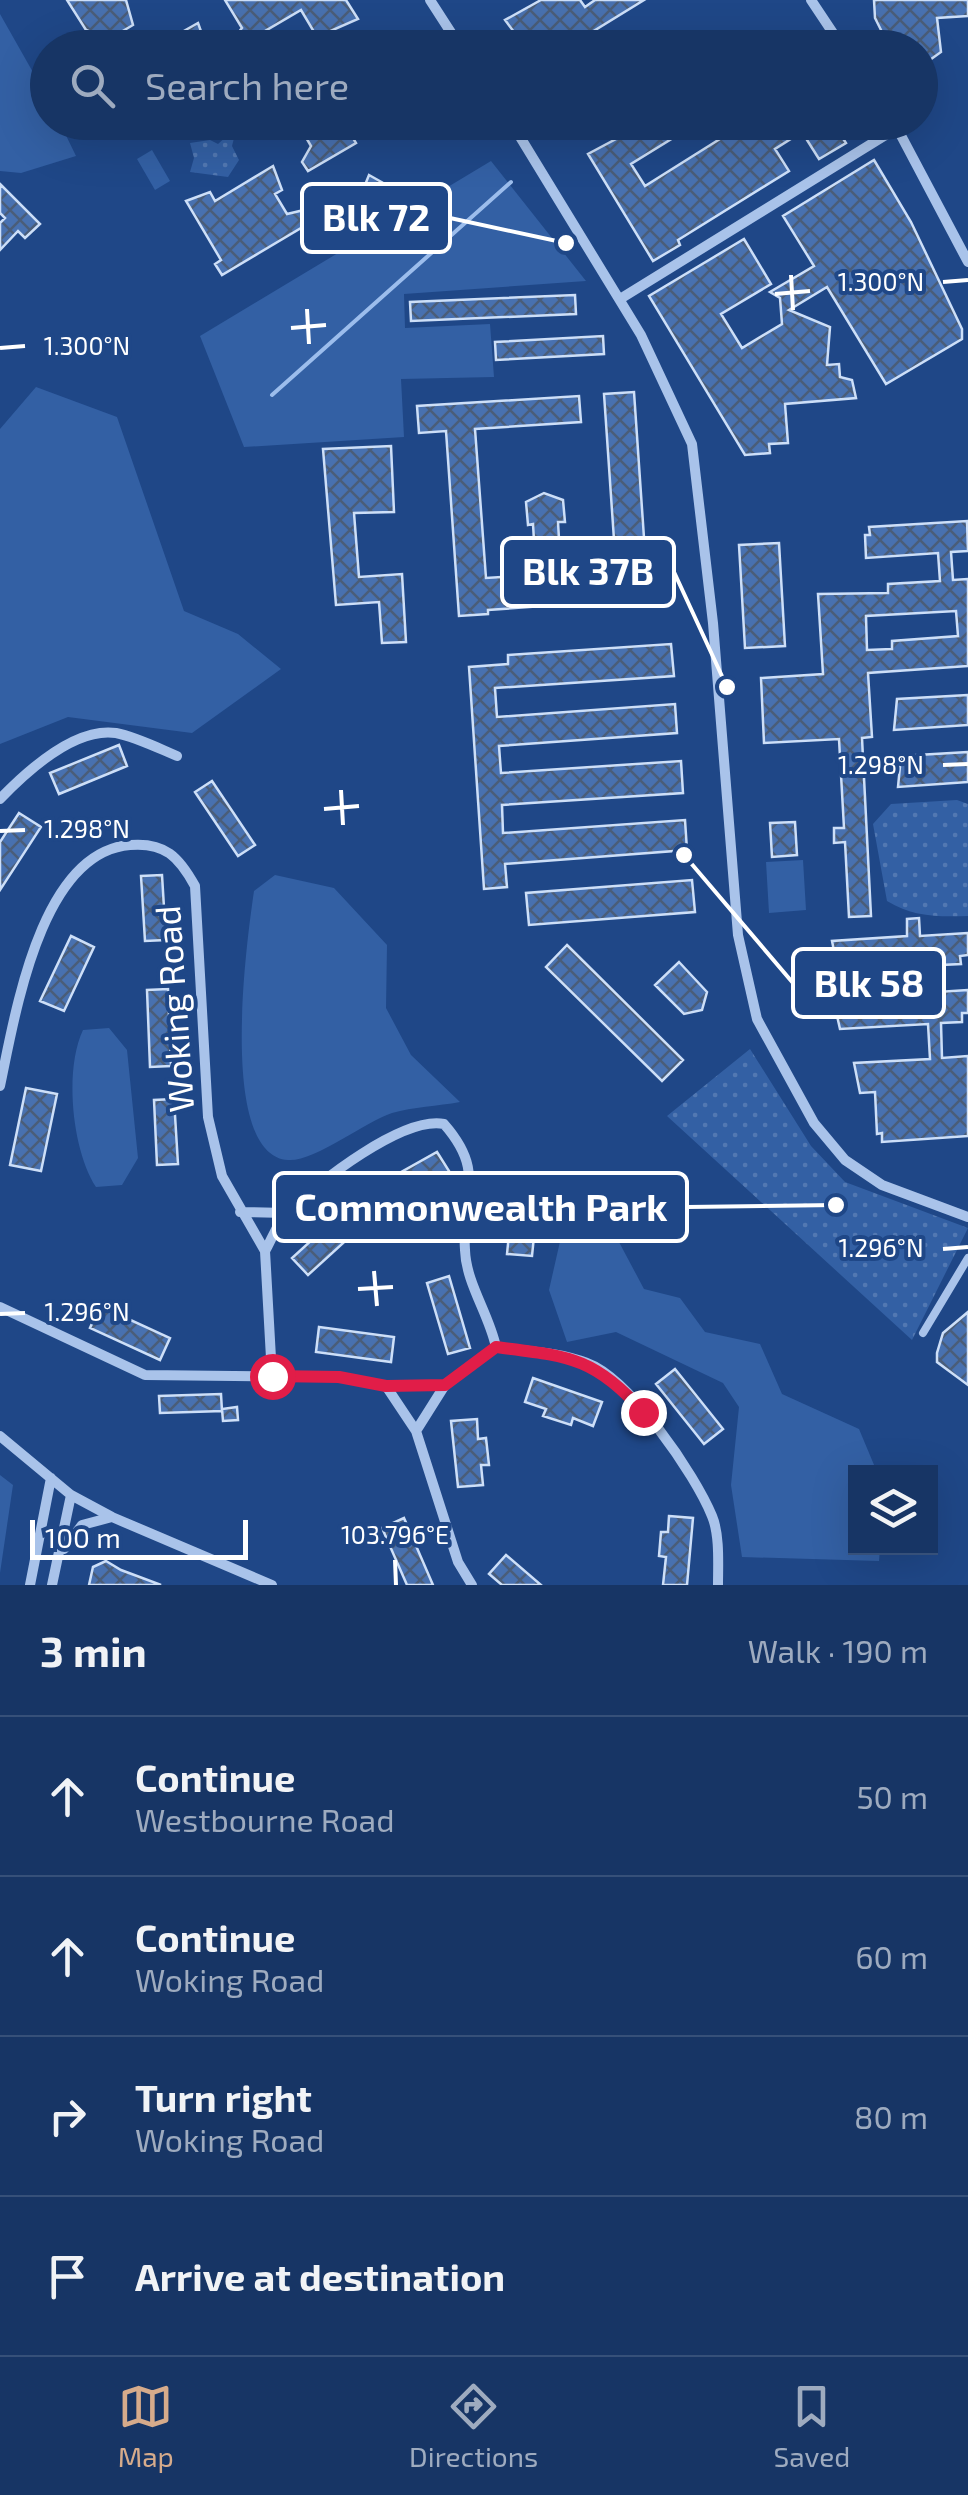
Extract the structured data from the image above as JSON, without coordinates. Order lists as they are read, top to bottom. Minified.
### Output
{"streets":{"street":["Woking Road"]},"places":["Blk 72","Blk 37B","Blk 58","Commonwealth Park"],"scale_bar":"100 m","page":{"search":"Search here","scale":"100 m","heading":["3 min","Walk · 190 m"],"list":[["Continue","Westbourne Road","50 m"],["Continue","Woking Road","60 m"],["Turn right","Woking Road","80 m"],"Arrive at destination"],"nav":["Map","Directions","Saved"]},"coordinates":["1.300°N","1.298°N","1.296°N","103.796°E"]}
